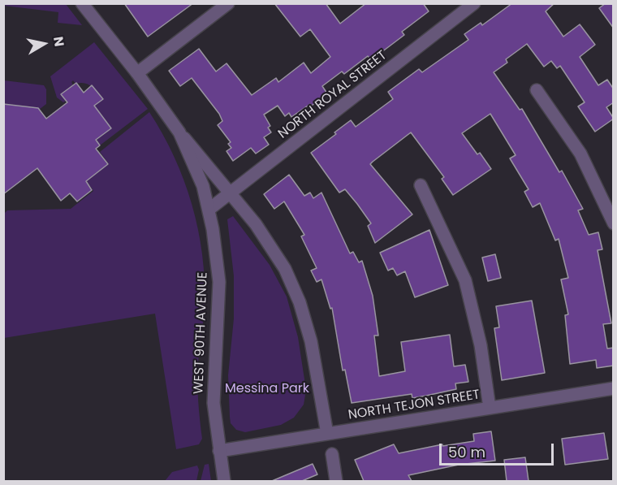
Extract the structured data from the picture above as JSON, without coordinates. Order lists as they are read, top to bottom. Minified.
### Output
{"streets":{"street":["NORTH ROYAL STREET","WEST 90TH AVENUE","NORTH TEJON STREET"]},"crossings":[["NORTH ROYAL STREET","WEST 90TH AVENUE"],["WEST 90TH AVENUE","NORTH TEJON STREET"]],"parks":["Messina Park"],"scale_bar":"50 m","north":"right"}
